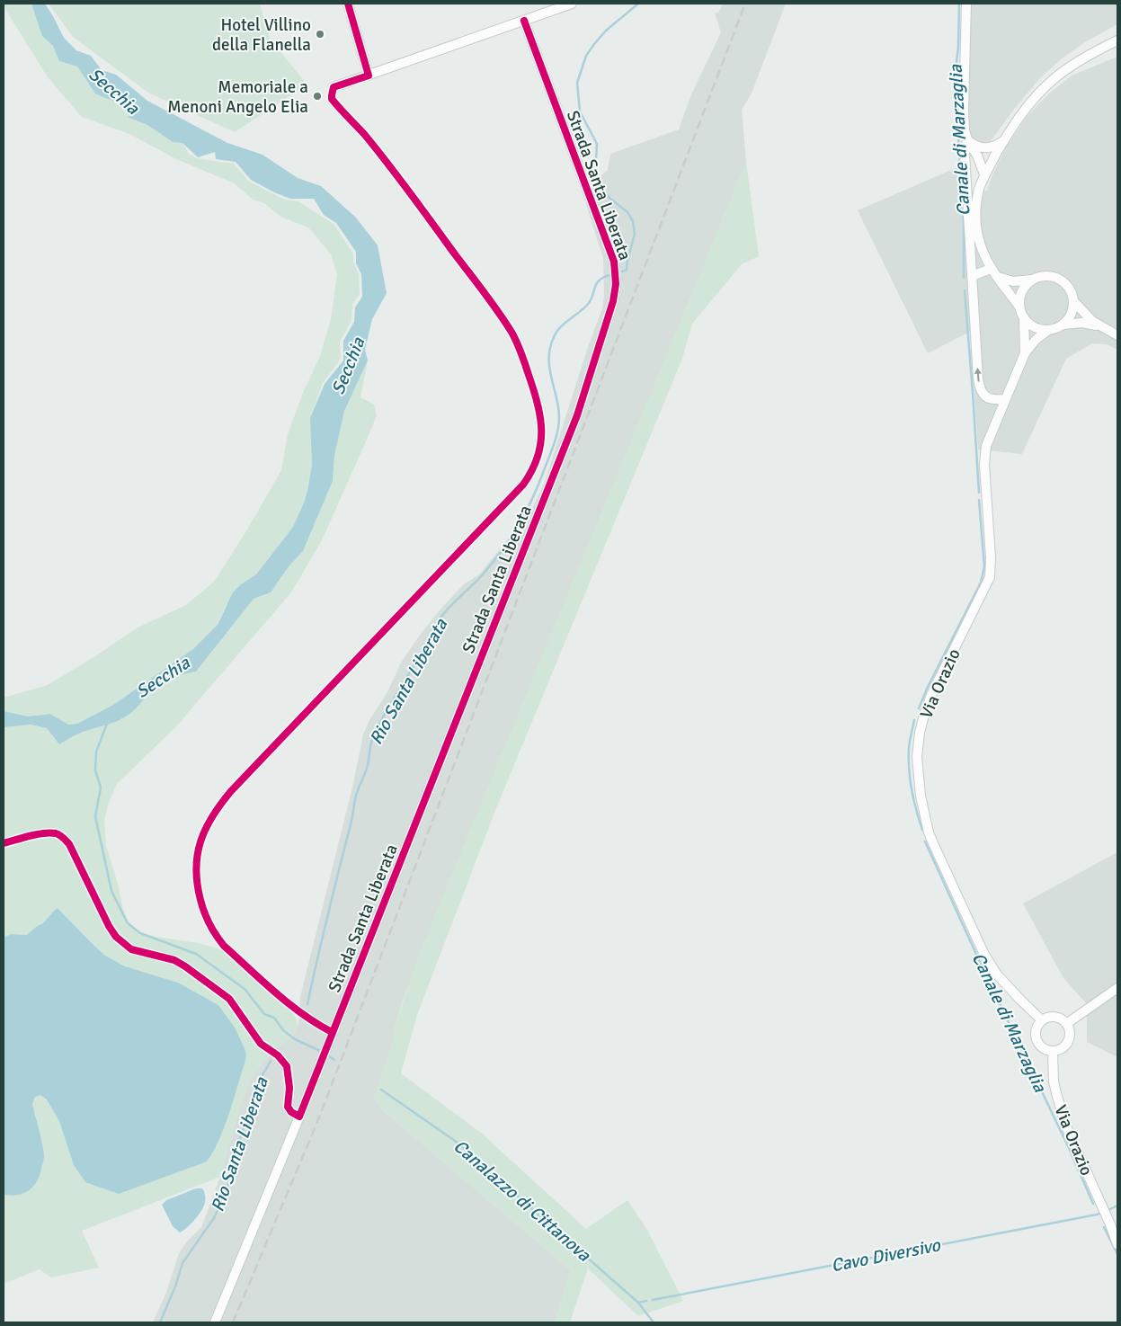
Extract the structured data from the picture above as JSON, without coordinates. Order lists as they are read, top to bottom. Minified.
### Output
{"streets":{"street":["Strada Santa Liberata","Via Orazio"]},"water":["Secchia","Canale di Marzaglia","Rio Santa Liberata","Canalazzo di Cittanova","Cavo Diversivo"],"places":["Hotel Villino della Flanella","Memoriale a Menoni Angelo Elia"]}
